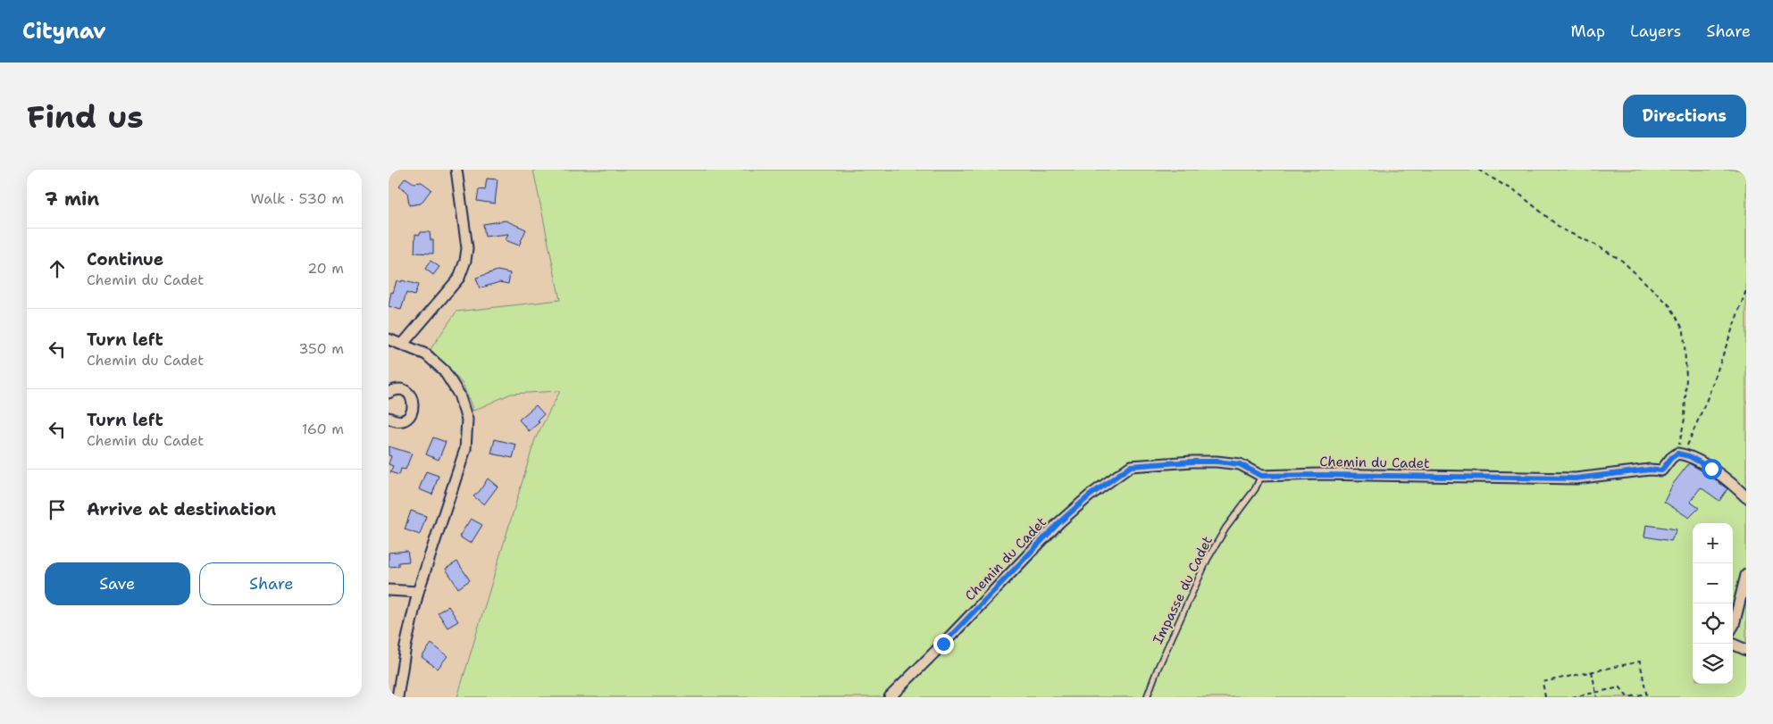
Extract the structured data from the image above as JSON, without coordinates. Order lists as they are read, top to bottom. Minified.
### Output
{"streets":{"street":["Chemin du Cadet"],"lane":["Impasse du Cadet"]},"crossings":[["Chemin du Cadet","Impasse du Cadet"]],"page":{"header":"Citynav","nav":["Map","Layers","Share"],"buttons":["Directions",["Save","Share"]],"title":"Find us","heading":["7 min","Walk · 530 m"],"list":[["Continue","Chemin du Cadet","20 m"],["Turn left","Chemin du Cadet","350 m"],["Turn left","Chemin du Cadet","160 m"],"Arrive at destination"],"map_buttons":["+","−"]}}
